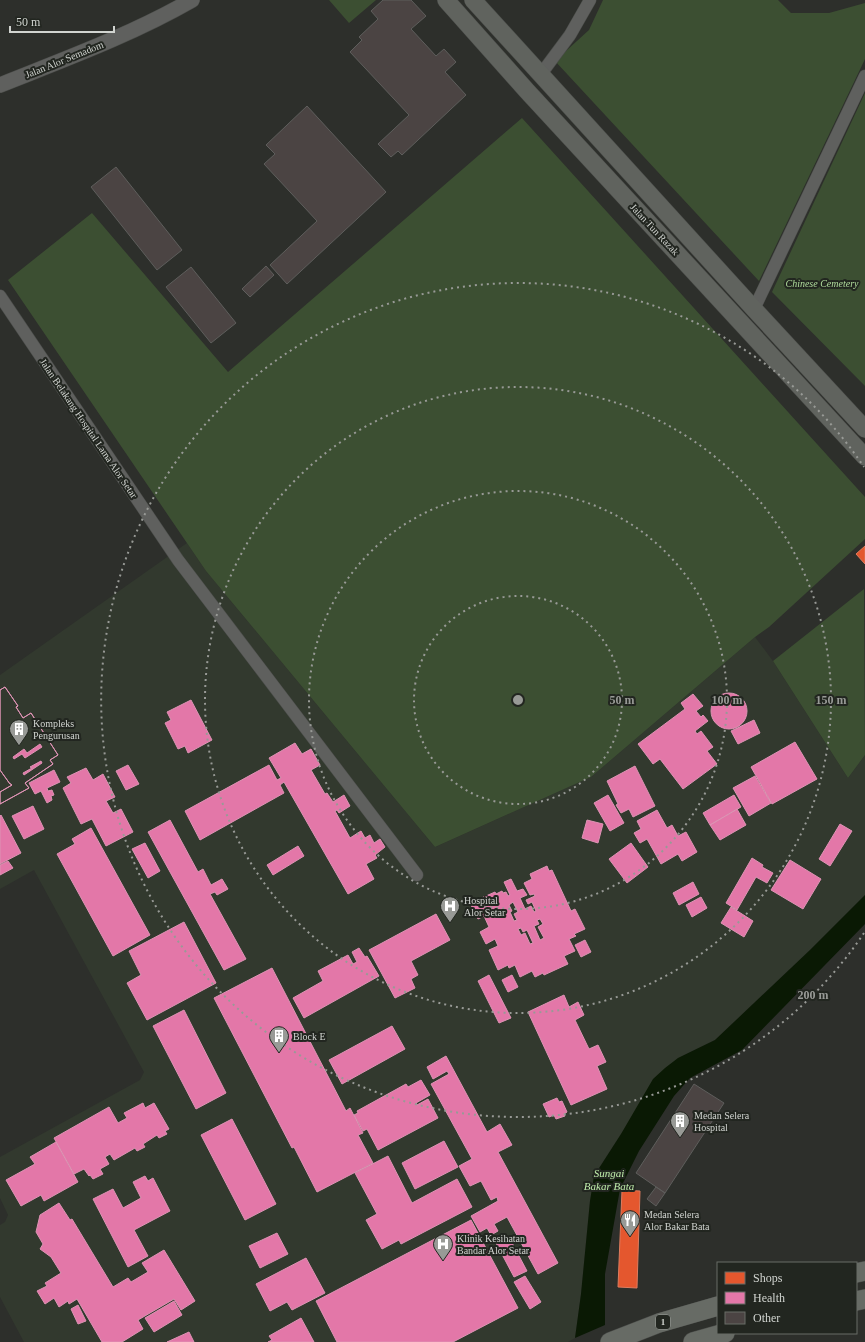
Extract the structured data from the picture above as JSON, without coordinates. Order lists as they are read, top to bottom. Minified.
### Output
{"streets":{"main road":["Jalan Tun Razak","1"],"street":["Jalan Alor Semadom","Jalan Belakang Hospital Lama Alor Setar"]},"water":["Sungai Bakar Bata"],"parks":["Chinese Cemetery"],"places":{"building":["Kompleks Pengurusan","Block E","Medan Selera Hospital"],"hospital":["Hospital Alor Setar","Klinik Kesihatan Bandar Alor Setar"],"restaurant":["Medan Selera Alor Bakar Bata"]},"legend":["Shops","Health","Other"],"scale_bar":"50 m","rings":["50 m","100 m","150 m","200 m"]}
